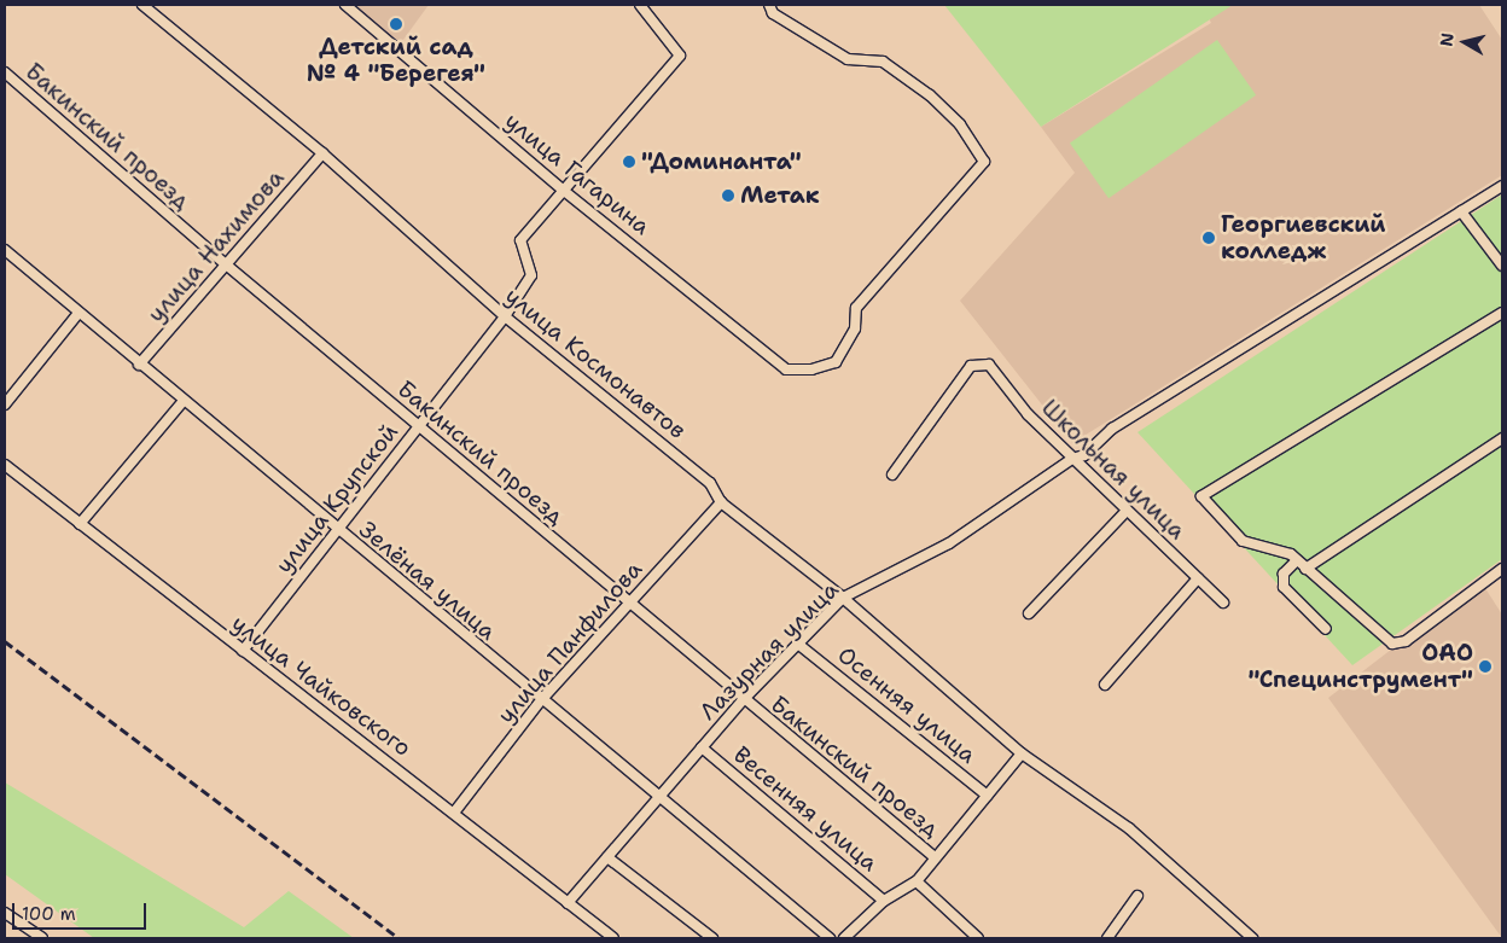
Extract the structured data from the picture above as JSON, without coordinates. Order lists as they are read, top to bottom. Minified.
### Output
{"streets":{"street":["Бакинский проезд","улица Гагарина","улица Нахимова","улица Космонавтов","Школьная улица","улица Крупской","Зелёная улица","улица Панфилова","Лазурная улица","улица Чайковского","Осенняя улица","Весенняя улица"]},"crossings":[["Бакинский проезд","улица Нахимова"],["Бакинский проезд","улица Крупской"],["Бакинский проезд","улица Панфилова"],["Бакинский проезд","Лазурная улица"],["улица Гагарина","улица Крупской"],["улица Нахимова","улица Космонавтов"],["улица Нахимова","Зелёная улица"],["улица Космонавтов","улица Крупской"],["улица Космонавтов","улица Панфилова"],["улица Космонавтов","Лазурная улица"],["Школьная улица","Лазурная улица"],["улица Крупской","Зелёная улица"],["улица Крупской","улица Чайковского"],["Зелёная улица","улица Панфилова"],["Зелёная улица","Лазурная улица"],["улица Панфилова","улица Чайковского"],["Лазурная улица","улица Чайковского"],["Лазурная улица","Осенняя улица"],["Лазурная улица","Весенняя улица"]],"places":["Детский сад № 4 \"Берегея\"","\"Доминанта\"","Метак","Георгиевский колледж","ОАО \"Специнструмент\""],"scale_bar":"100 m","north":"left"}
